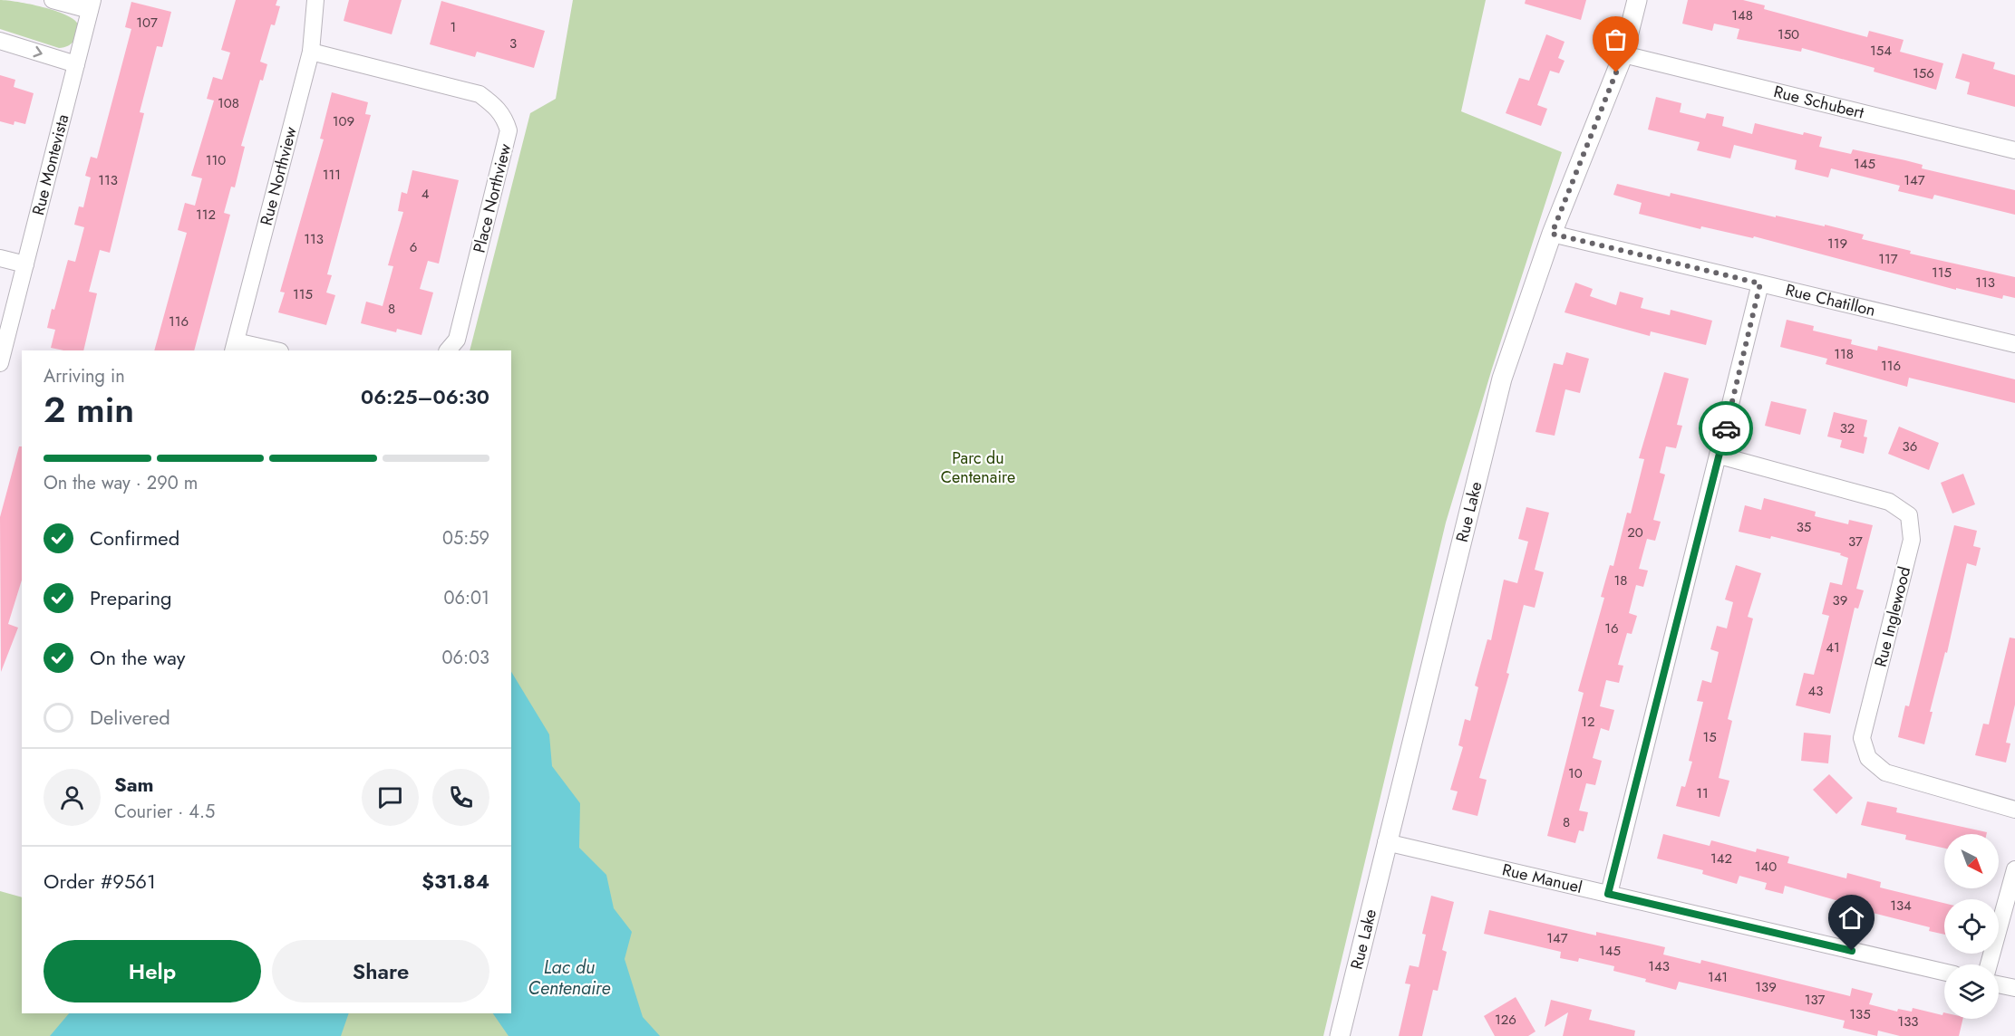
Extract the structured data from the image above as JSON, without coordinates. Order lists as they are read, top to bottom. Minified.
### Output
{"streets":{"street":["Rue Schubert","Rue Montevista","Rue Northview","Place Northview","Rue Chatillon","Rue Lake","Rue Inglewood","Rue Manuel"]},"crossings":[["Rue Schubert","Rue Lake"],["Rue Northview","Place Northview"],["Rue Chatillon","Rue Lake"],["Rue Lake","Rue Manuel"]],"water":["Lac du Centenaire"],"parks":["Parc du Centenaire"],"house_numbers":["148","107","1","150","3","154","156","108","109","110","145","111","113","147","4","112","113","119","6","117","115","113","115","8","116","118","116","32","36","35","20","37","18","39","16","41","43","12","15","10","11","8","142","140","134","147","145","143","141","139","137","135","126","133"],"north":"bottom right","page":{"heading":["2 min","Arriving in","06:25–06:30"],"panel":["Sam","Courier · 4.5","Order #9561","$31.84"],"bar":"On the way · 290 m","list":[["Confirmed","05:59"],["Preparing","06:01"],["On the way","06:03"],"Delivered"],"buttons":["Help","Share"]}}
